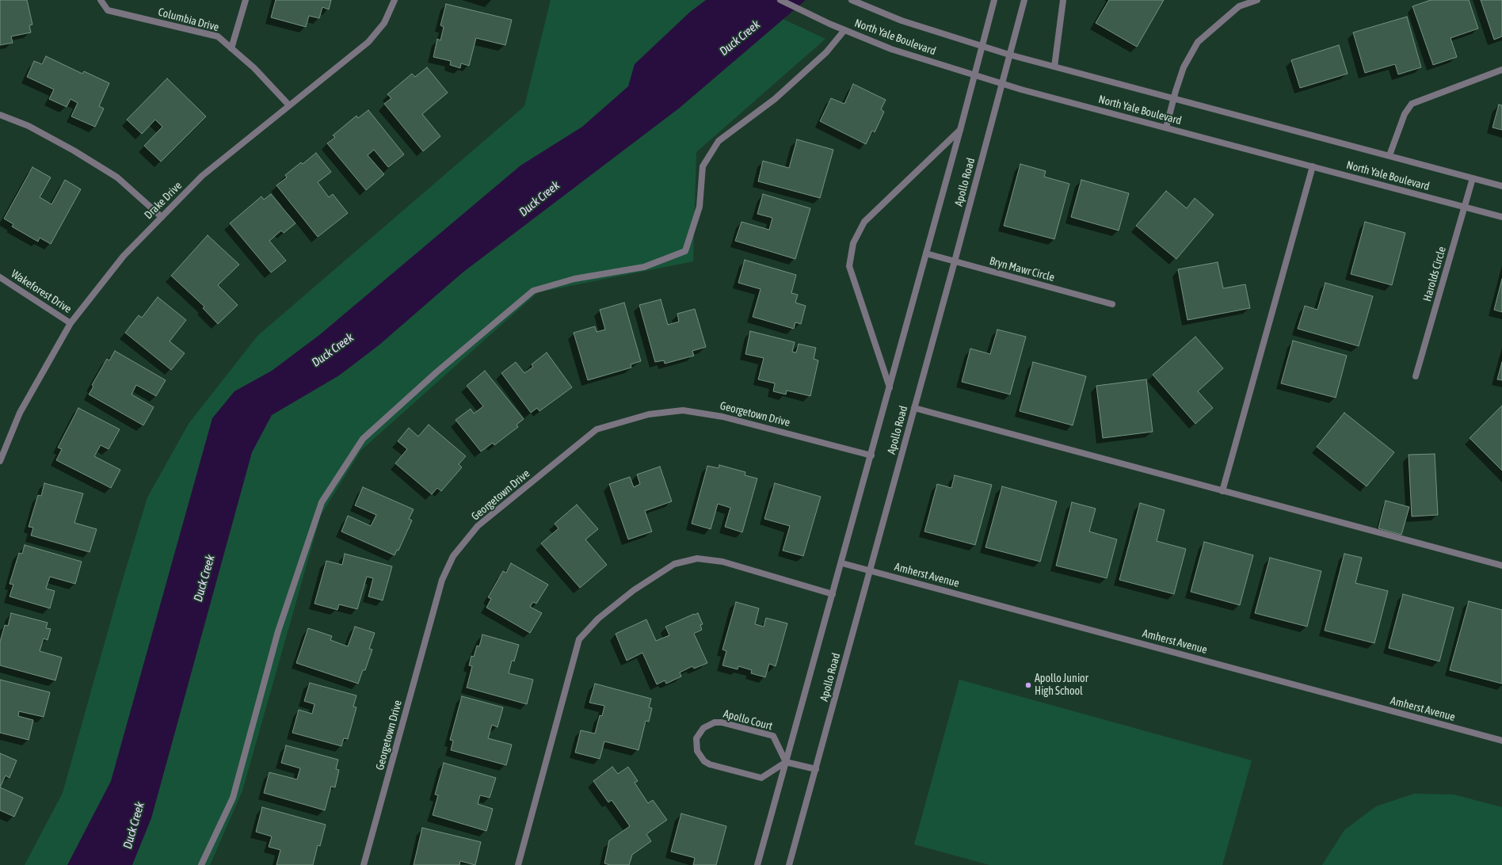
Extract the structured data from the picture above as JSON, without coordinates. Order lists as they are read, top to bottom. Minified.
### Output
{"streets":{"street":["Columbia Drive","North Yale Boulevard","Apollo Road","Drake Drive","Bryn Mawr Circle","Harolds Circle","Wakeforest Drive","Georgetown Drive","Amherst Avenue","Apollo Court"]},"crossings":[["Columbia Drive","Drake Drive"],["North Yale Boulevard","Apollo Road"],["North Yale Boulevard","Harolds Circle"],["Apollo Road","Bryn Mawr Circle"],["Apollo Road","Georgetown Drive"],["Apollo Road","Amherst Avenue"],["Apollo Road","Apollo Court"],["Drake Drive","Wakeforest Drive"]],"water":["Duck Creek"],"places":["Apollo Junior High School"]}
